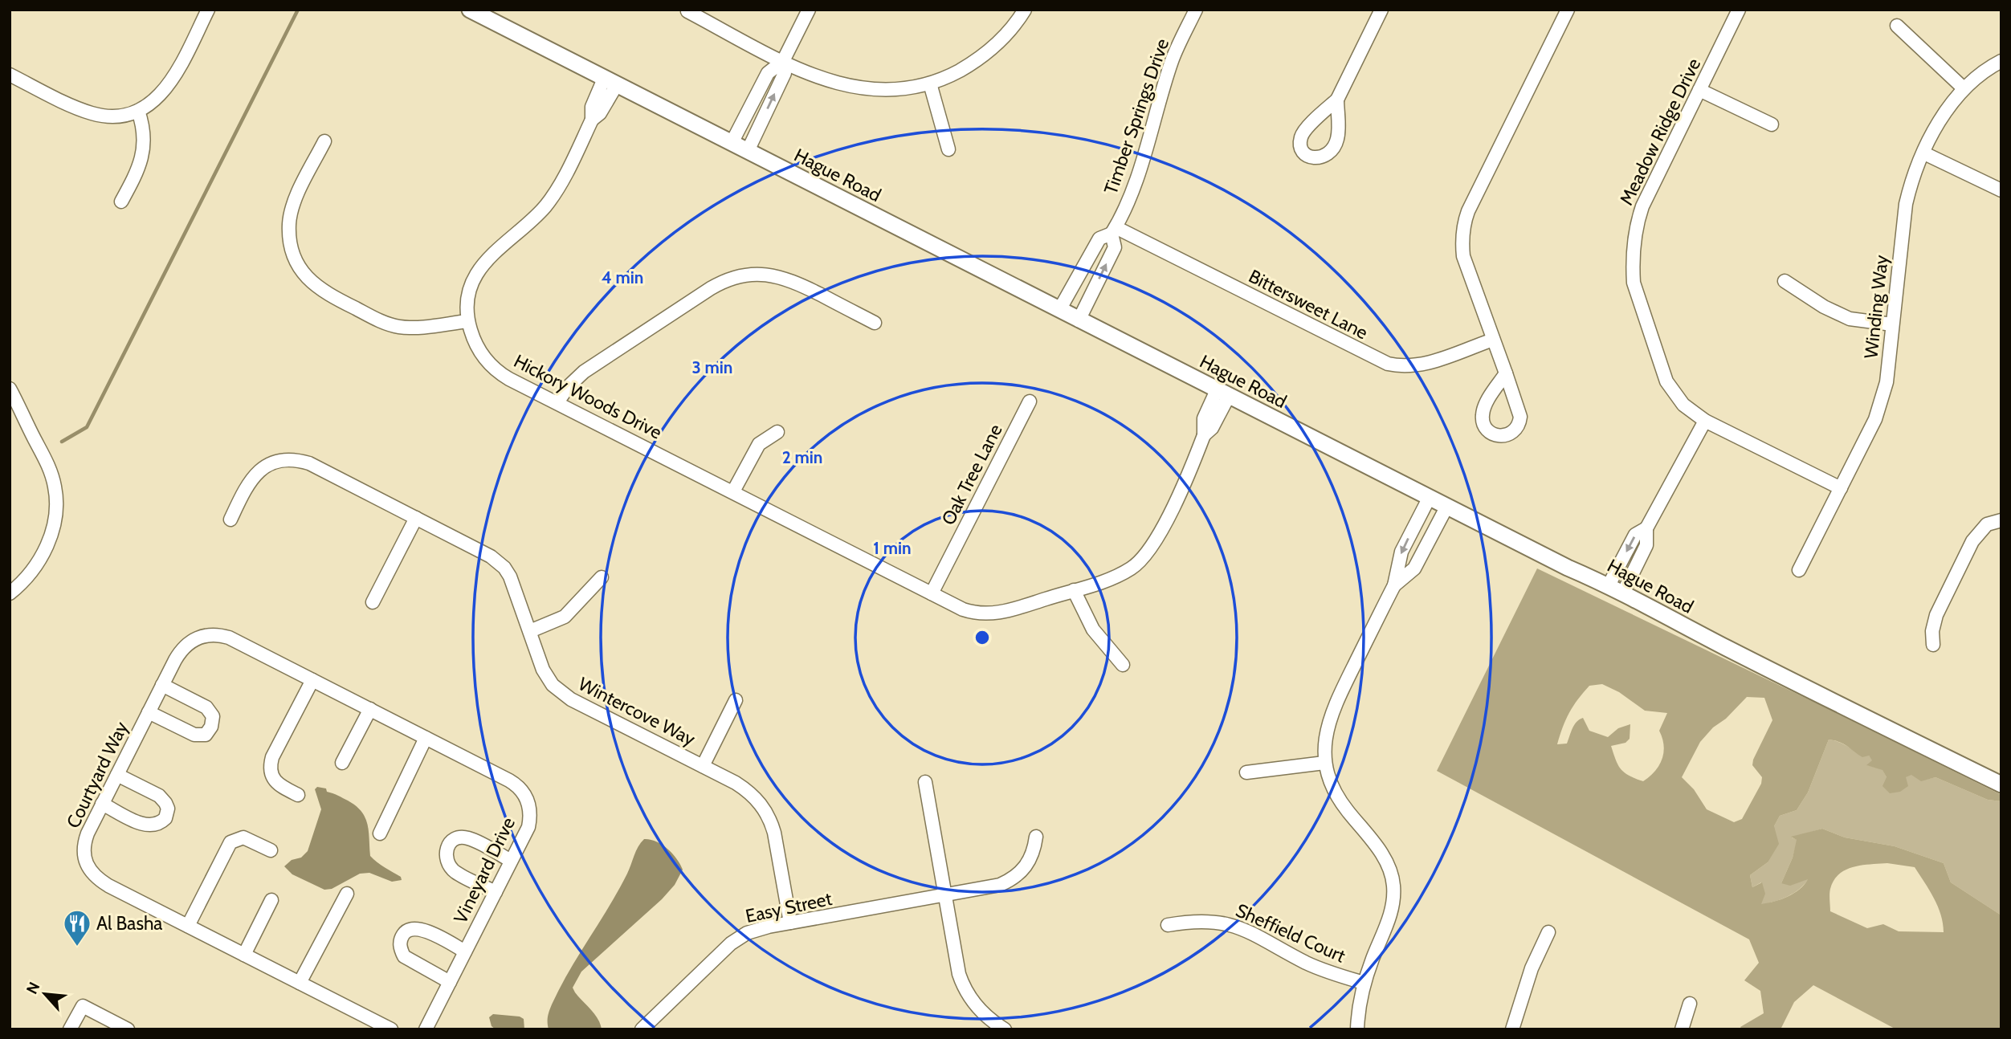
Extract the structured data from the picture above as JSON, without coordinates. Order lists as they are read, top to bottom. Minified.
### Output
{"streets":{"street":["Timber Springs Drive","Meadow Ridge Drive","Hague Road","Bittersweet Lane","Winding Way","Hickory Woods Drive","Oak Tree Lane","Wintercove Way","Courtyard Way","Vineyard Drive","Easy Street","Sheffield Court"]},"crossings":[["Timber Springs Drive","Hague Road"],["Timber Springs Drive","Bittersweet Lane"],["Meadow Ridge Drive","Winding Way"],["Hague Road","Hickory Woods Drive"],["Hickory Woods Drive","Oak Tree Lane"],["Wintercove Way","Easy Street"],["Courtyard Way","Vineyard Drive"]],"places":{"restaurant":["Al Basha"]},"north":"top left","rings":["4 min","3 min","2 min","1 min"]}
